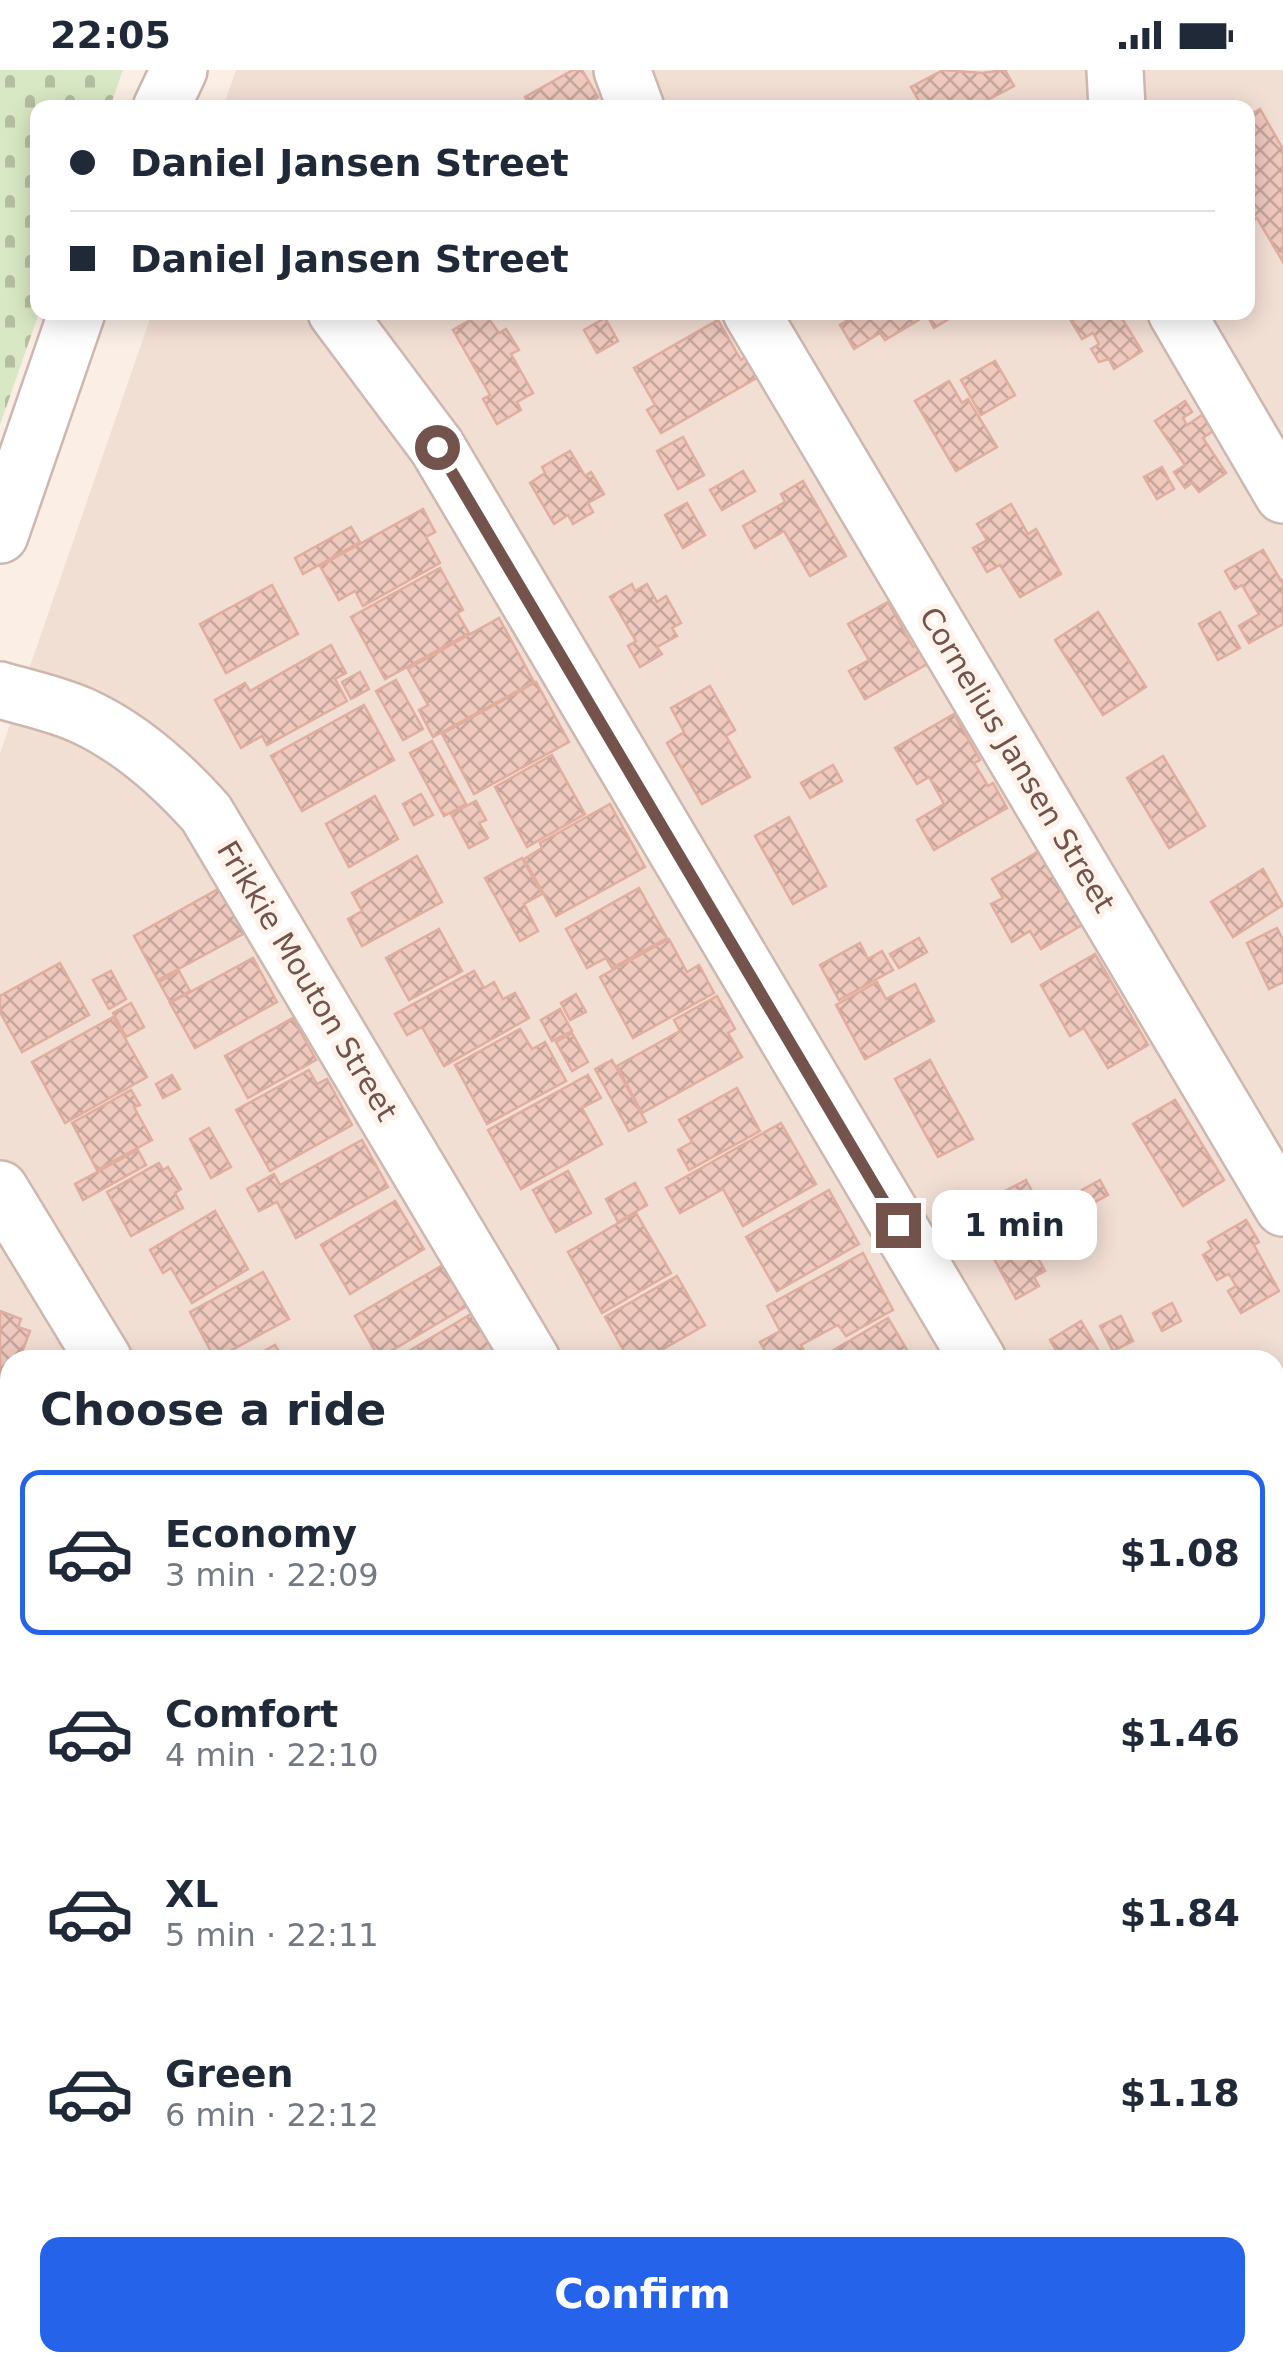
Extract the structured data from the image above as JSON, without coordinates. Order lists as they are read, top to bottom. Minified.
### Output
{"streets":{"street":["Cornelius Jansen Street","Frikkie Mouton Street"]},"page":{"status":"22:05","banner":["Daniel Jansen Street","Daniel Jansen Street"],"bubble":"1 min","heading":"Choose a ride","list":[{"name":"Economy","note":"3 min · 22:09","value":"$1.08"},{"name":"Comfort","note":"4 min · 22:10","value":"$1.46"},{"name":"XL","note":"5 min · 22:11","value":"$1.84"},{"name":"Green","note":"6 min · 22:12","value":"$1.18"}],"buttons":"Confirm"}}
